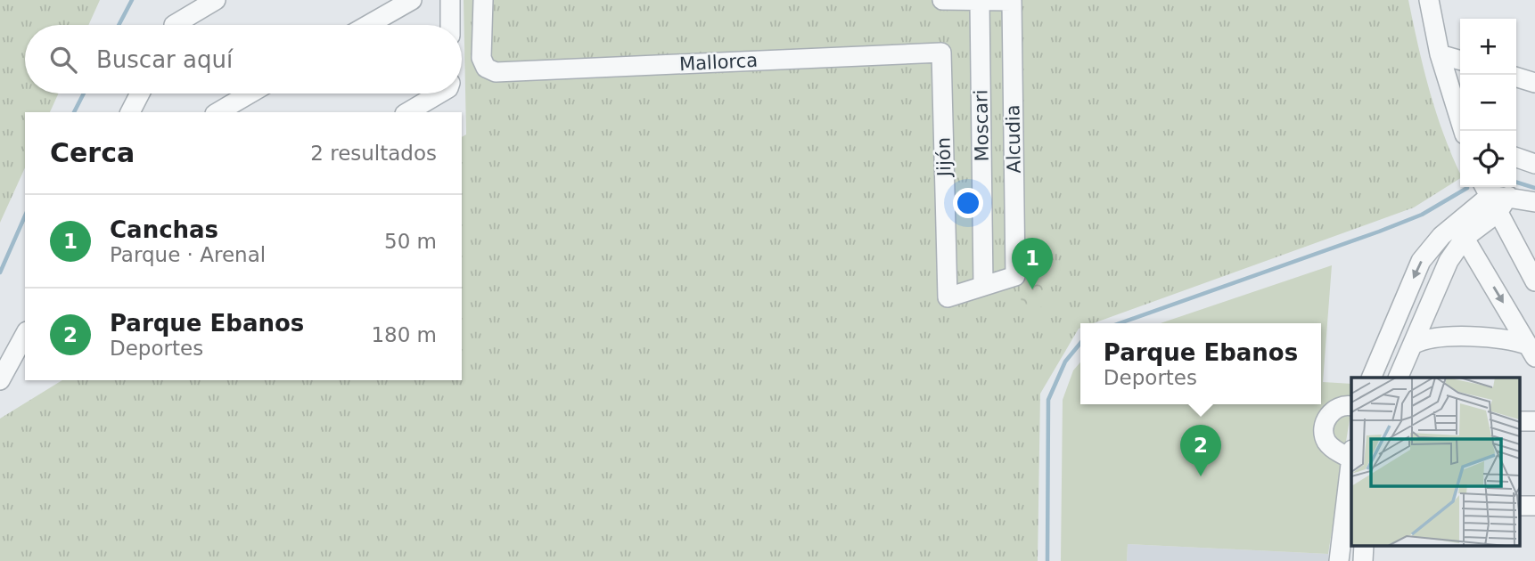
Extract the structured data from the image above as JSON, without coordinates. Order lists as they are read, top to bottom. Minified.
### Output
{"streets":{"street":["Mallorca","Moscari","Alcudia","Jijón"]},"crossings":[["Mallorca","Jijón"],["Moscari","Alcudia"],["Moscari","Jijón"],["Alcudia","Jijón"]],"page":{"map_buttons":["+","−"],"search":"Buscar aquí","heading":["Cerca","2 resultados"],"list":[{"mark":"1","name":"Canchas","note":"Parque · Arenal","value":"50 m"},{"mark":"2","name":"Parque Ebanos","note":"Deportes","value":"180 m"}],"pins":["1","2"],"popup":["Parque Ebanos","Deportes"]}}
